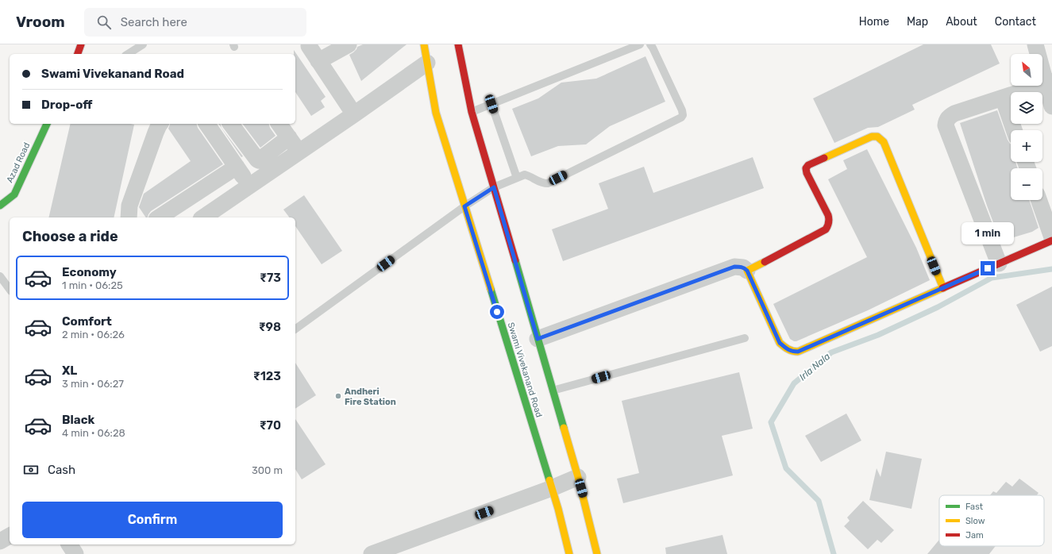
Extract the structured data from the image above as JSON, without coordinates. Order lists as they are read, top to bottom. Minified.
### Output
{"streets":{"main road":["Azad Road","Swami Vivekanand Road"]},"water":["Irla Nala"],"places":["Andheri Fire Station"],"legend":["Fast","Slow","Jam"],"north":"top left","page":{"header":"Vroom","search":"Search here","nav":["Home","Map","About","Contact"],"map_buttons":["+","−"],"banner":["Swami Vivekanand Road","Drop-off"],"heading":"Choose a ride","bubble":"1 min","list":[{"name":"Economy","note":"1 min · 06:25","value":"₹73"},{"name":"Comfort","note":"2 min · 06:26","value":"₹98"},{"name":"XL","note":"3 min · 06:27","value":"₹123"},{"name":"Black","note":"4 min · 06:28","value":"₹70"}],"pay":["Cash","300 m"],"buttons":"Confirm"}}
